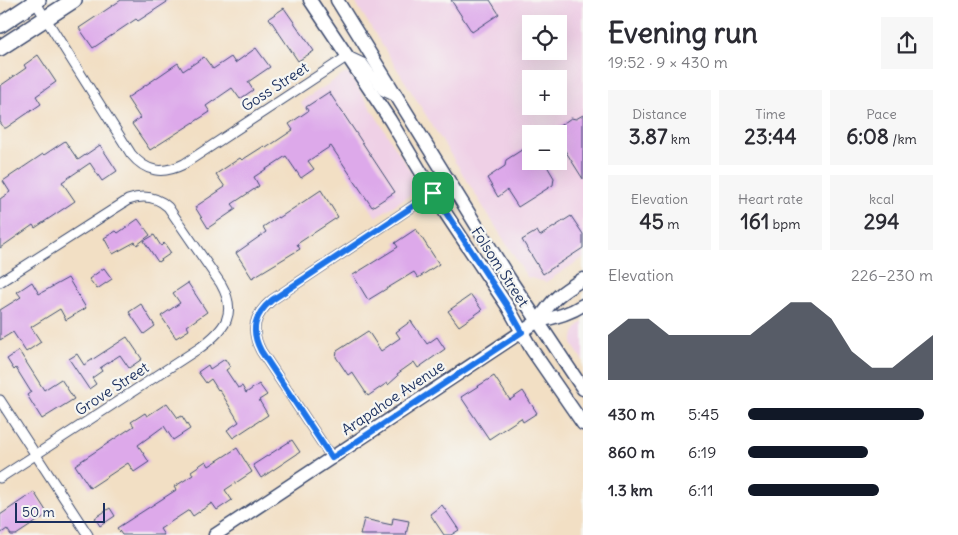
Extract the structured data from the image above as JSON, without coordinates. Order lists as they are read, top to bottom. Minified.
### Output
{"streets":{"main road":["Folsom Street","Arapahoe Avenue"],"street":["Goss Street","Grove Street"]},"crossings":[["Goss Street","Folsom Street"],["Folsom Street","Arapahoe Avenue"]],"scale_bar":"50 m","page":{"heading":["Evening run","19:52 · 9 × 430 m"],"map_buttons":["+","−"],"stats":[["Distance","3.87 km"],["Time","23:44"],["Pace","6:08 /km"],["Elevation","45 m"],["Heart rate","161 bpm"],["kcal","294"]],"chart":["Elevation","226–230 m"],"list":[{"name":"430 m","note":"5:45"},{"name":"860 m","note":"6:19"},{"name":"1.3 km","note":"6:11"}],"scale":"50 m"}}
